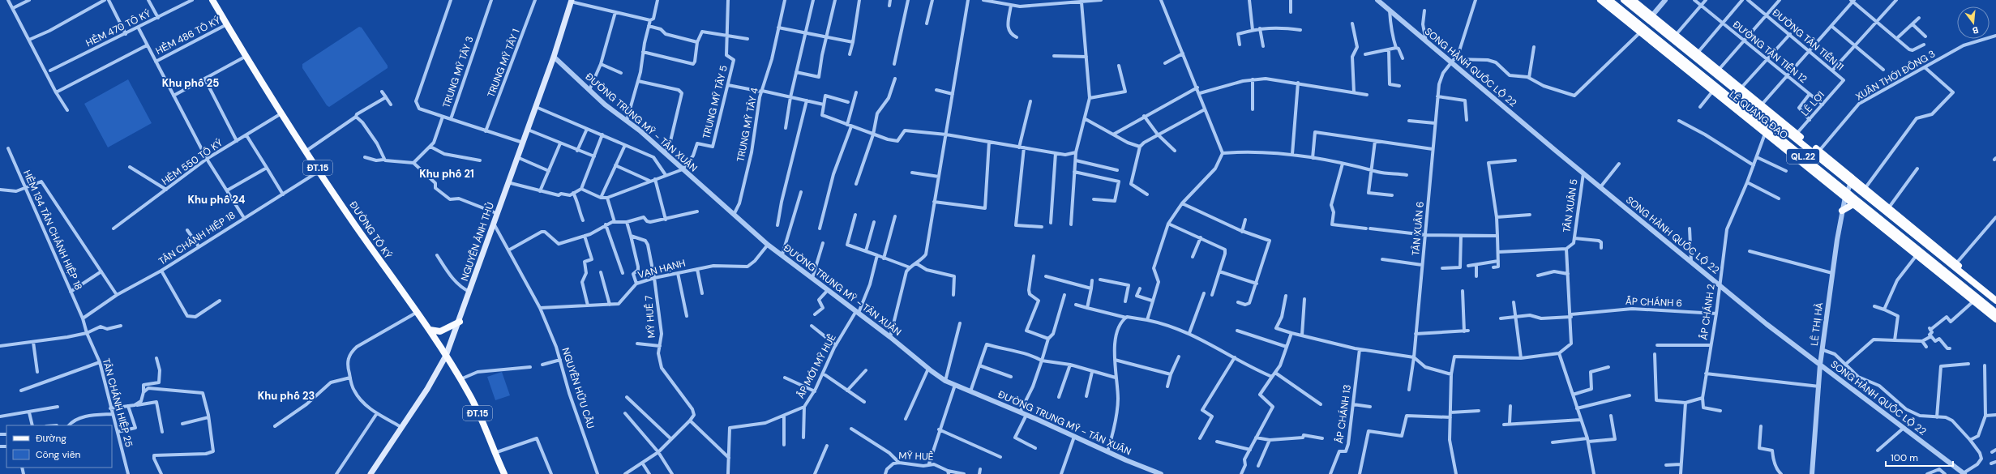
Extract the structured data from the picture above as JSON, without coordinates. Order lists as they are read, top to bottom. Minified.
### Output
{"streets":{"highway":["LÊ QUANG ĐẠO","QL.22"],"main road":["ĐT.15","ĐƯỜNG TÔ KÝ","NGUYỄN ẢNH THỦ"],"street":["HẺM 470 TÔ KÝ","HẺM 486 TÔ KÝ","ĐƯỜNG TÂN TIẾN 11","ĐƯỜNG TÂN TIẾN 12","TRUNG MỸ TÂY 1","SONG HÀNH QUỐC LỘ 22","TRUNG MỸ TÂY 3","XUÂN THỚI ĐÔNG 3","TRUNG MỸ TÂY 5","LÊ LỢI","ĐƯỜNG TRUNG MỸ - TÂN XUÂN","TRUNG MỸ TÂY 4","HẺM 550 TÔ KÝ","TÂN XUÂN 5","TÂN XUÂN 6","HẺM 134 TÂN CHÁNH HIỆP 18","TÂN CHÁNH HIỆP 18","VẠN HẠNH","ẤP CHÁNH 6","ẤP CHÁNH 2","MỸ HUẾ 7","LÊ THỊ HÀ","ẤP MỚI MỸ HUỀ","NGUYỄN HỮU CẦU","TÂN CHÁNH HIỆP 25","ẤP CHÁNH 13","MỸ HUỀ"]},"crossings":[["HẺM 486 TÔ KÝ","ĐƯỜNG TÔ KÝ"],["ĐƯỜNG TÂN TIẾN 11","LÊ LỢI"],["ĐƯỜNG TÂN TIẾN 12","LÊ LỢI"],["SONG HÀNH QUỐC LỘ 22","TÂN XUÂN 5"],["SONG HÀNH QUỐC LỘ 22","TÂN XUÂN 6"],["SONG HÀNH QUỐC LỘ 22","ẤP CHÁNH 2"],["SONG HÀNH QUỐC LỘ 22","LÊ THỊ HÀ"],["XUÂN THỚI ĐÔNG 3","LÊ QUANG ĐẠO"],["TRUNG MỸ TÂY 5","ĐƯỜNG TRUNG MỸ - TÂN XUÂN"],["LÊ LỢI","LÊ QUANG ĐẠO"],["LÊ QUANG ĐẠO","ẤP CHÁNH 2"],["LÊ QUANG ĐẠO","LÊ THỊ HÀ"],["ĐƯỜNG TRUNG MỸ - TÂN XUÂN","TRUNG MỸ TÂY 4"],["ĐƯỜNG TRUNG MỸ - TÂN XUÂN","NGUYỄN ẢNH THỦ"],["ĐƯỜNG TRUNG MỸ - TÂN XUÂN","VẠN HẠNH"],["ĐƯỜNG TRUNG MỸ - TÂN XUÂN","ẤP MỚI MỸ HUỀ"],["HẺM 550 TÔ KÝ","ĐƯỜNG TÔ KÝ"],["HẺM 134 TÂN CHÁNH HIỆP 18","TÂN CHÁNH HIỆP 18"],["HẺM 134 TÂN CHÁNH HIỆP 18","TÂN CHÁNH HIỆP 25"],["ĐƯỜNG TÔ KÝ","TÂN CHÁNH HIỆP 18"],["ĐƯỜNG TÔ KÝ","NGUYỄN ẢNH THỦ"],["TÂN CHÁNH HIỆP 18","TÂN CHÁNH HIỆP 25"],["NGUYỄN ẢNH THỦ","NGUYỄN HỮU CẦU"],["VẠN HẠNH","MỸ HUẾ 7"],["VẠN HẠNH","NGUYỄN HỮU CẦU"],["ẤP CHÁNH 6","ẤP CHÁNH 2"]],"districts":["Khu phố 25","Khu phố 21","Khu phố 24","Khu phố 23"],"legend":["Đường","Công viên"],"scale_bar":"100 m","north":"bottom"}
